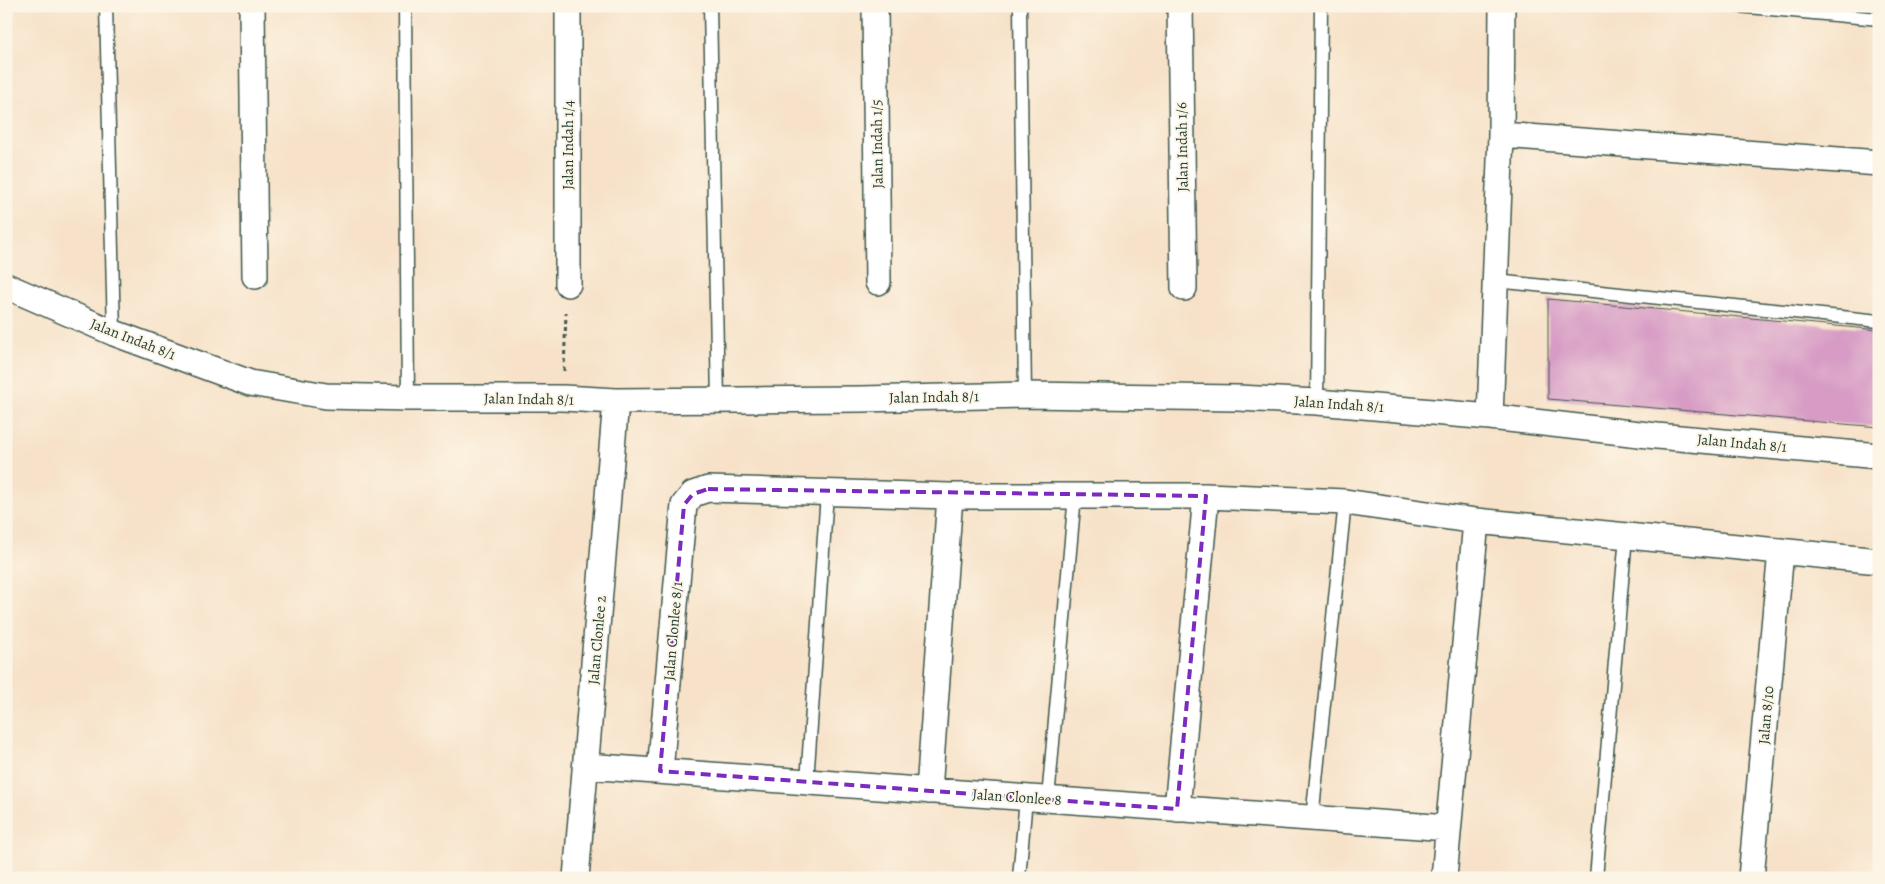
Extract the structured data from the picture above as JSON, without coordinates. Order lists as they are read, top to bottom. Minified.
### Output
{"streets":{"street":["Jalan Indah 1/5","Jalan Indah 1/4","Jalan Indah 1/6","Jalan Indah 8/1","Jalan Clonlee 8/1","Jalan Clonlee 2","Jalan 8/10","Jalan Clonlee 8"]},"crossings":[["Jalan Indah 8/1","Jalan Clonlee 2"],["Jalan Clonlee 8/1","Jalan Clonlee 8"],["Jalan Clonlee 2","Jalan Clonlee 8"]]}
